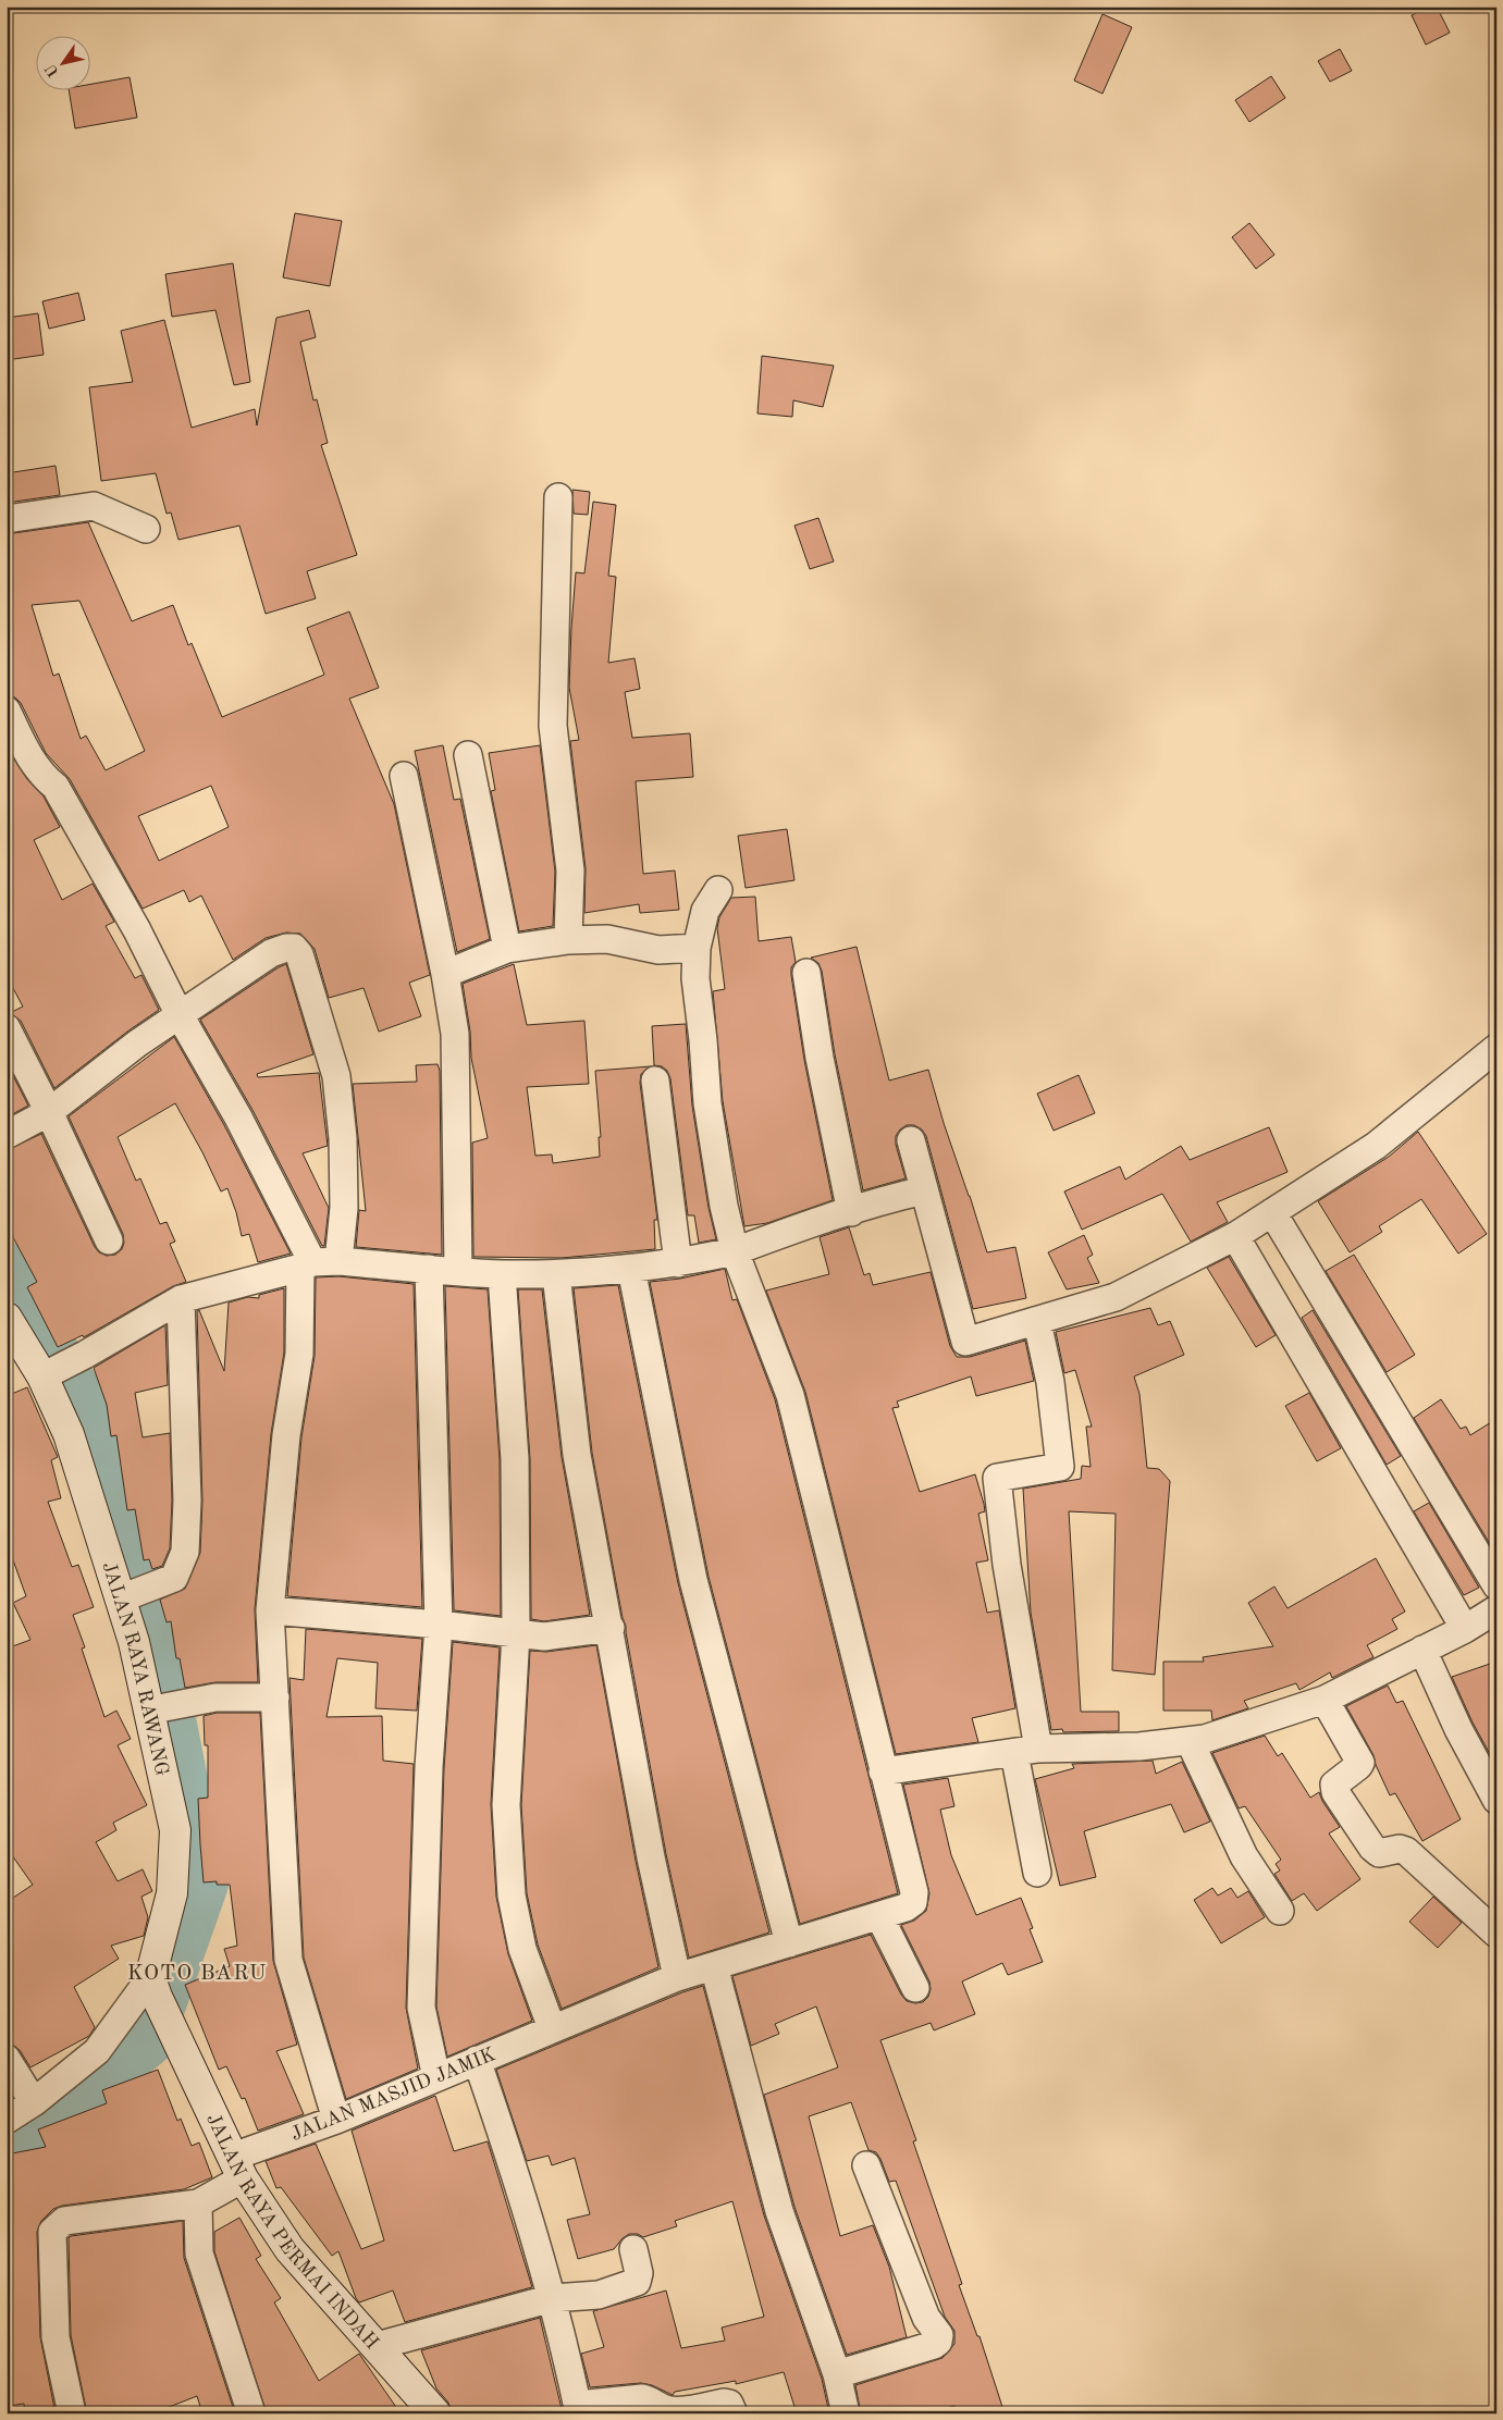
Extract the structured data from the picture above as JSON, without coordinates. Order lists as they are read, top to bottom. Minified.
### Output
{"streets":{"main road":["JALAN RAYA RAWANG","JALAN RAYA PERMAI INDAH"],"street":["JALAN MASJID JAMIK"]},"crossings":[["JALAN RAYA RAWANG","JALAN RAYA PERMAI INDAH"],["JALAN MASJID JAMIK","JALAN RAYA PERMAI INDAH"]],"districts":["KOTO BARU"],"north":"bottom left"}
